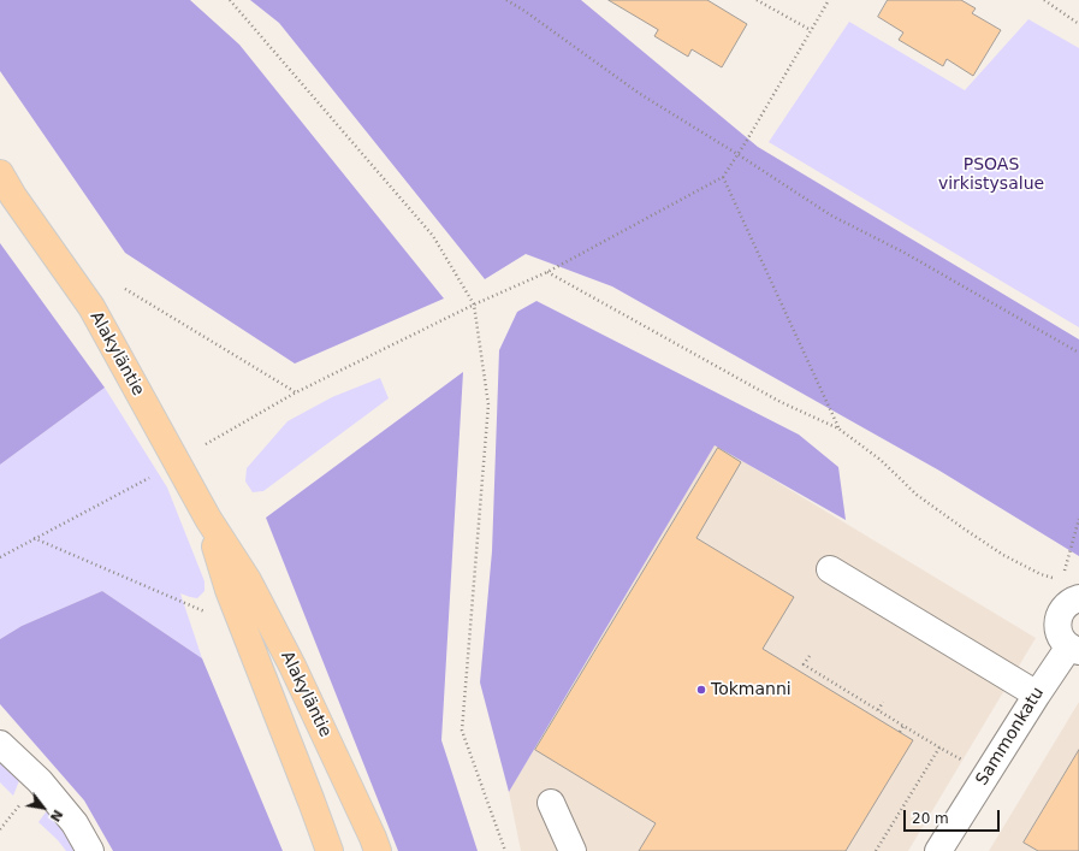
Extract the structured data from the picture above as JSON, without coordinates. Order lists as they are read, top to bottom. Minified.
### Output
{"streets":{"main road":["Alakyläntie"],"street":["Sammonkatu"]},"parks":["PSOAS virkistysalue"],"places":["Tokmanni"],"scale_bar":"20 m","north":"bottom right"}
